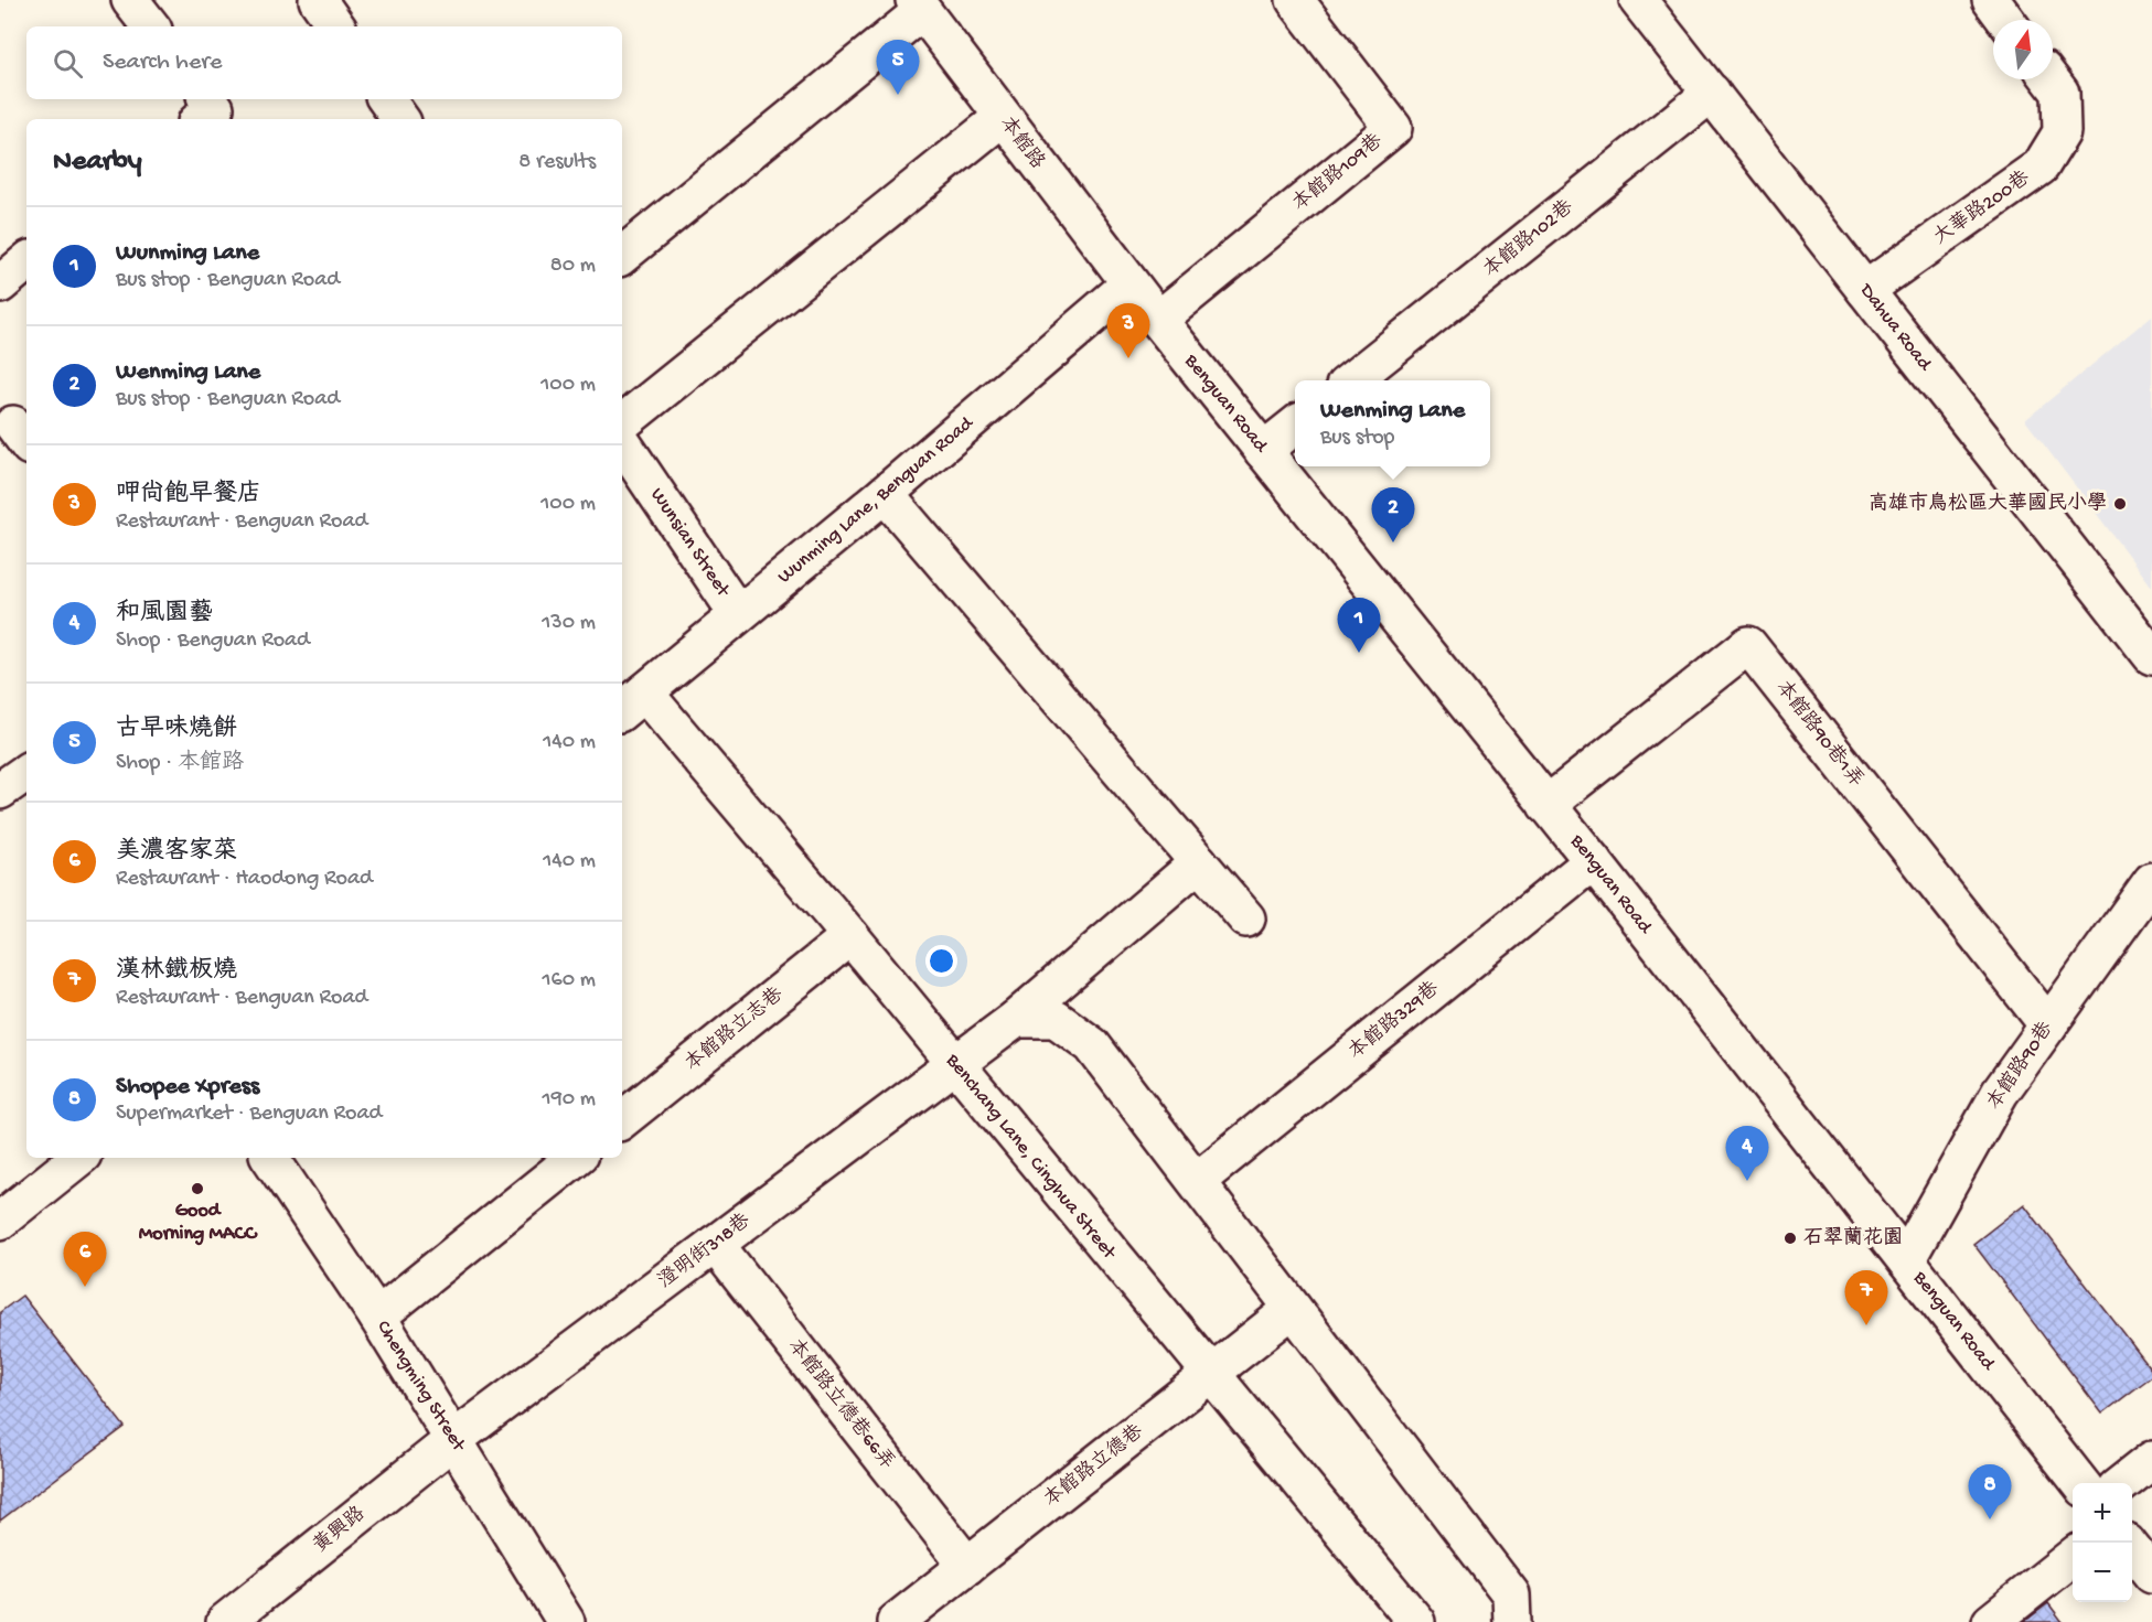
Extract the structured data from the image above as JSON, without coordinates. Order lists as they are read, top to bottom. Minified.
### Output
{"streets":{"street":["本館路","本館路109巷","大華路200巷","本館路102巷","Dahua Road","Benguan Road","Wunming Lane, Benguan Road","Wunsian Street","本館路90巷1弄","本館路329巷","本館路立志巷","本館路90巷","Benchang Lane, Cinghua Street","澄明街318巷","Chengming Street","本館路立德巷66弄","本館路立德巷","黃興路"]},"crossings":[["本館路","Benguan Road"],["本館路","Wunming Lane, Benguan Road"],["本館路109巷","Benguan Road"],["大華路200巷","Dahua Road"],["本館路102巷","Dahua Road"],["Benguan Road","Wunming Lane, Benguan Road"],["Benguan Road","本館路90巷1弄"],["Benguan Road","本館路329巷"],["Benguan Road","本館路90巷"],["Wunming Lane, Benguan Road","Wunsian Street"],["Wunming Lane, Benguan Road","Benchang Lane, Cinghua Street"],["本館路90巷1弄","本館路90巷"],["本館路立志巷","Benchang Lane, Cinghua Street"],["Benchang Lane, Cinghua Street","澄明街318巷"],["Benchang Lane, Cinghua Street","本館路立德巷"],["澄明街318巷","Chengming Street"],["澄明街318巷","本館路立德巷66弄"],["澄明街318巷","黃興路"],["Chengming Street","黃興路"],["本館路立德巷66弄","本館路立德巷"]],"places":["高雄市鳥松區大華國民小學","Good Morning MACC","石翠蘭花園"],"north":"top","page":{"search":"Search here","pins":["5","3","2","1","4","6","7","8"],"heading":["Nearby","8 results"],"list":[{"mark":"1","name":"Wunming Lane","note":"Bus stop · Benguan Road","value":"80 m"},{"mark":"2","name":"Wenming Lane","note":"Bus stop · Benguan Road","value":"100 m"},{"mark":"3","name":"呷尚飽早餐店","note":"Restaurant · Benguan Road","value":"100 m"},{"mark":"4","name":"和風園藝","note":"Shop · Benguan Road","value":"130 m"},{"mark":"5","name":"古早味燒餅","note":"Shop · 本館路","value":"140 m"},{"mark":"6","name":"美濃客家菜","note":"Restaurant · Haodong Road","value":"140 m"},{"mark":"7","name":"漢林鐵板燒","note":"Restaurant · Benguan Road","value":"160 m"},{"mark":"8","name":"Shopee Xpress","note":"Supermarket · Benguan Road","value":"190 m"}],"popup":["Wenming Lane","Bus stop"],"map_buttons":["+","−"]}}
